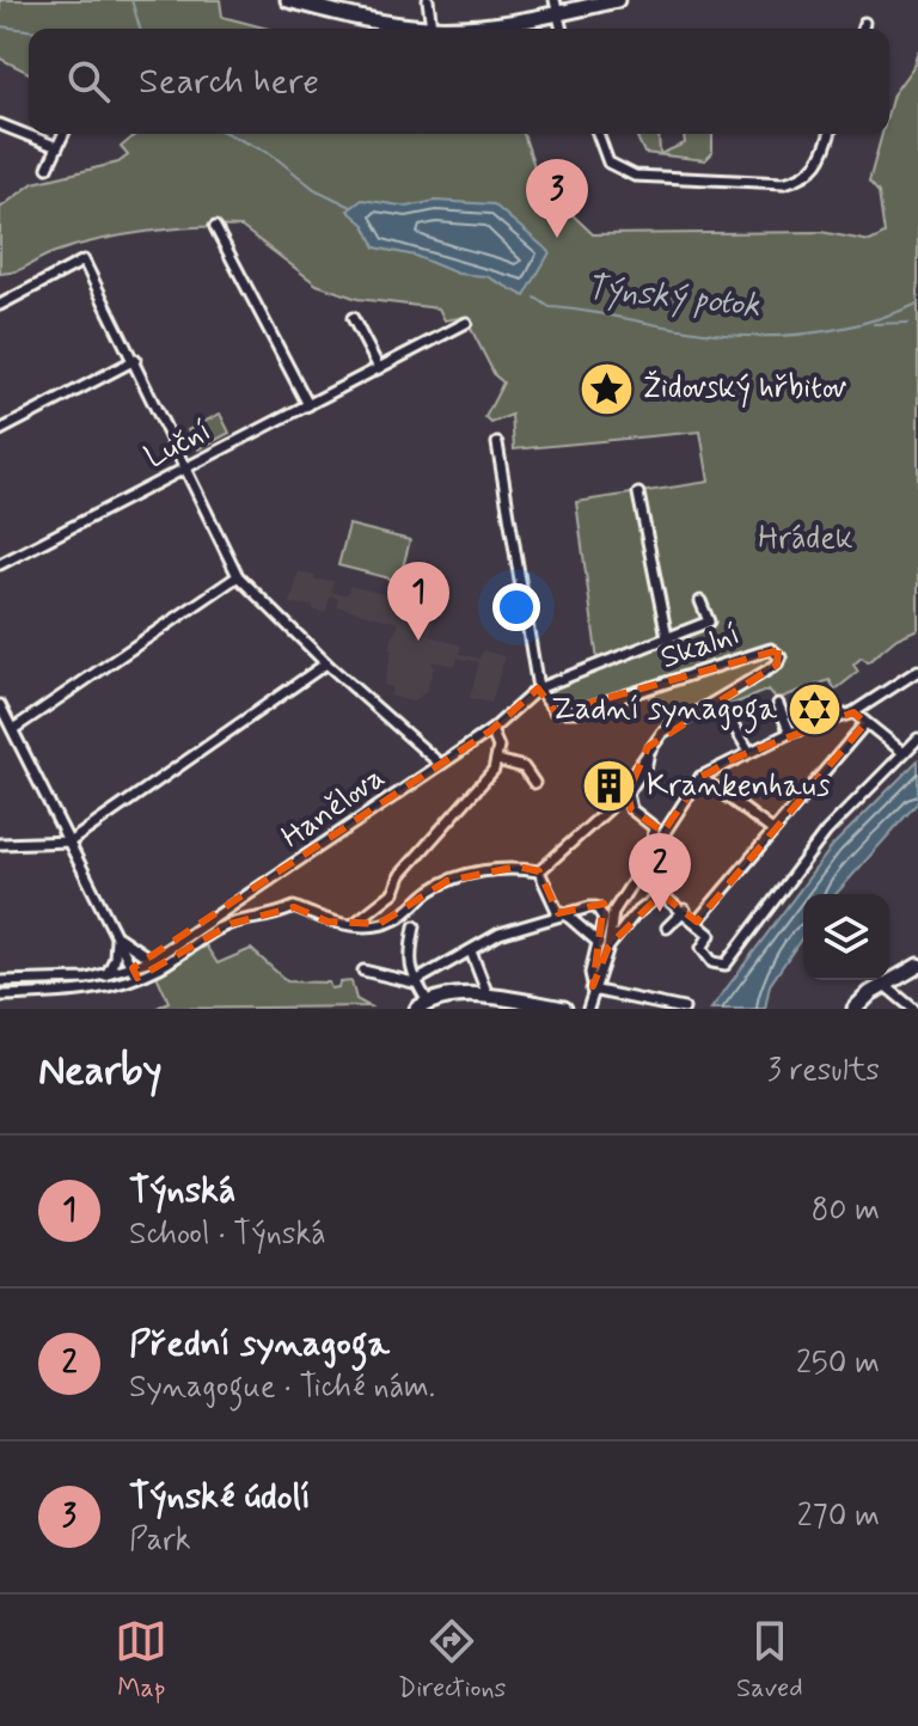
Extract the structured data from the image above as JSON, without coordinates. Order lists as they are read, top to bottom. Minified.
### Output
{"streets":{"street":["Luční","Skalní","Hanělova"]},"crossings":[["Skalní","Hanělova"]],"water":["Týnský potok"],"parks":["Hrádek"],"places":{"place":["Židovský hřbitov"],"synagogue":["Zadní synagoga"],"building":["Krankenhaus"]},"page":{"search":"Search here","pins":["3","1","2"],"heading":["Nearby","3 results"],"list":[{"mark":"1","name":"Týnská","note":"School · Týnská","value":"80 m"},{"mark":"2","name":"Přední synagoga","note":"Synagogue · Tiché nám.","value":"250 m"},{"mark":"3","name":"Týnské údolí","note":"Park","value":"270 m"}],"nav":["Map","Directions","Saved"]}}
